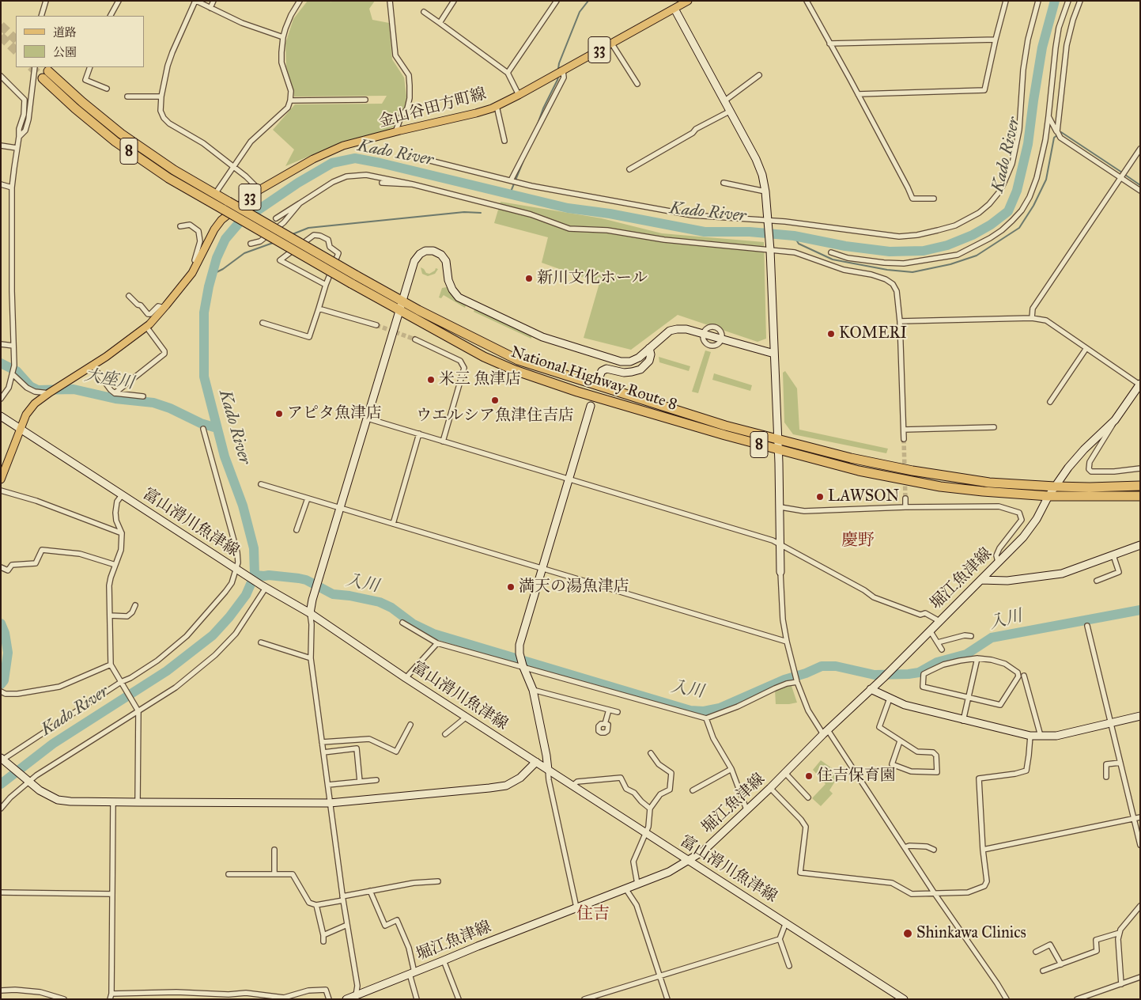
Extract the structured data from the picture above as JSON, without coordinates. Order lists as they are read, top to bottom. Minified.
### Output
{"streets":{"highway":["8","National Highway Route 8"],"main road":["33","金山谷田方町線"],"street":["富山滑川魚津線","堀江魚津線"]},"crossings":[["金山谷田方町線","富山滑川魚津線"],["National Highway Route 8","堀江魚津線"],["富山滑川魚津線","堀江魚津線"]],"districts":["慶野","住吉"],"water":["Kado River","大座川","入川"],"places":["新川文化ホール","KOMERI","米三 魚津店","ウエルシア魚津住吉店","アピタ魚津店","LAWSON","満天の湯魚津店","住吉保育園","Shinkawa Clinics"],"legend":["道路","公園"]}
